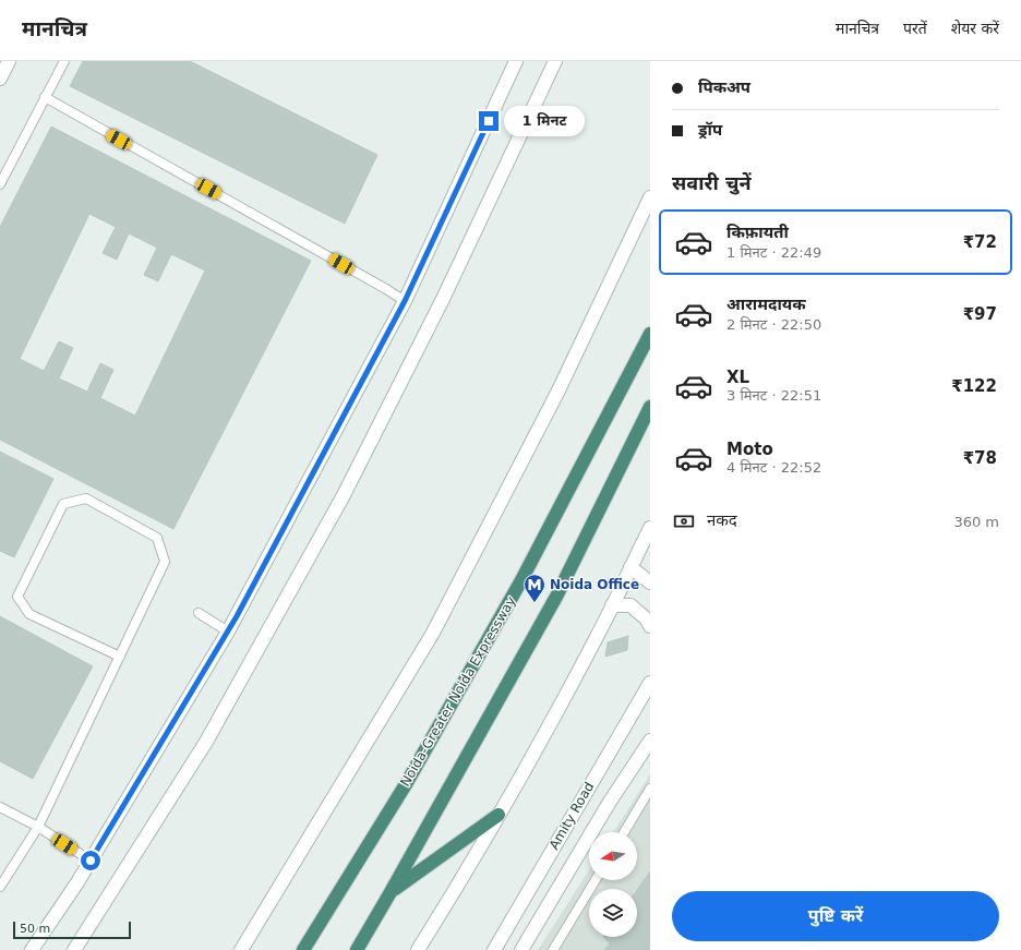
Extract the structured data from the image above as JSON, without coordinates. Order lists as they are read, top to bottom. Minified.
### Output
{"streets":{"highway":["Noida-Greater Noida Expressway"],"street":["Amity Road"]},"places":{"metro station":["Noida Office"]},"scale_bar":"50 m","north":"left","page":{"header":"मानचित्र","nav":["मानचित्र","परतें","शेयर करें"],"banner":["पिकअप","ड्रॉप"],"bubble":"1 मिनट","heading":"सवारी चुनें","list":[{"name":"किफ़ायती","note":"1 मिनट · 22:49","value":"₹72"},{"name":"आरामदायक","note":"2 मिनट · 22:50","value":"₹97"},{"name":"XL","note":"3 मिनट · 22:51","value":"₹122"},{"name":"Moto","note":"4 मिनट · 22:52","value":"₹78"}],"pay":["नकद","360 m"],"buttons":"पुष्टि करें","scale":"50 m"}}
